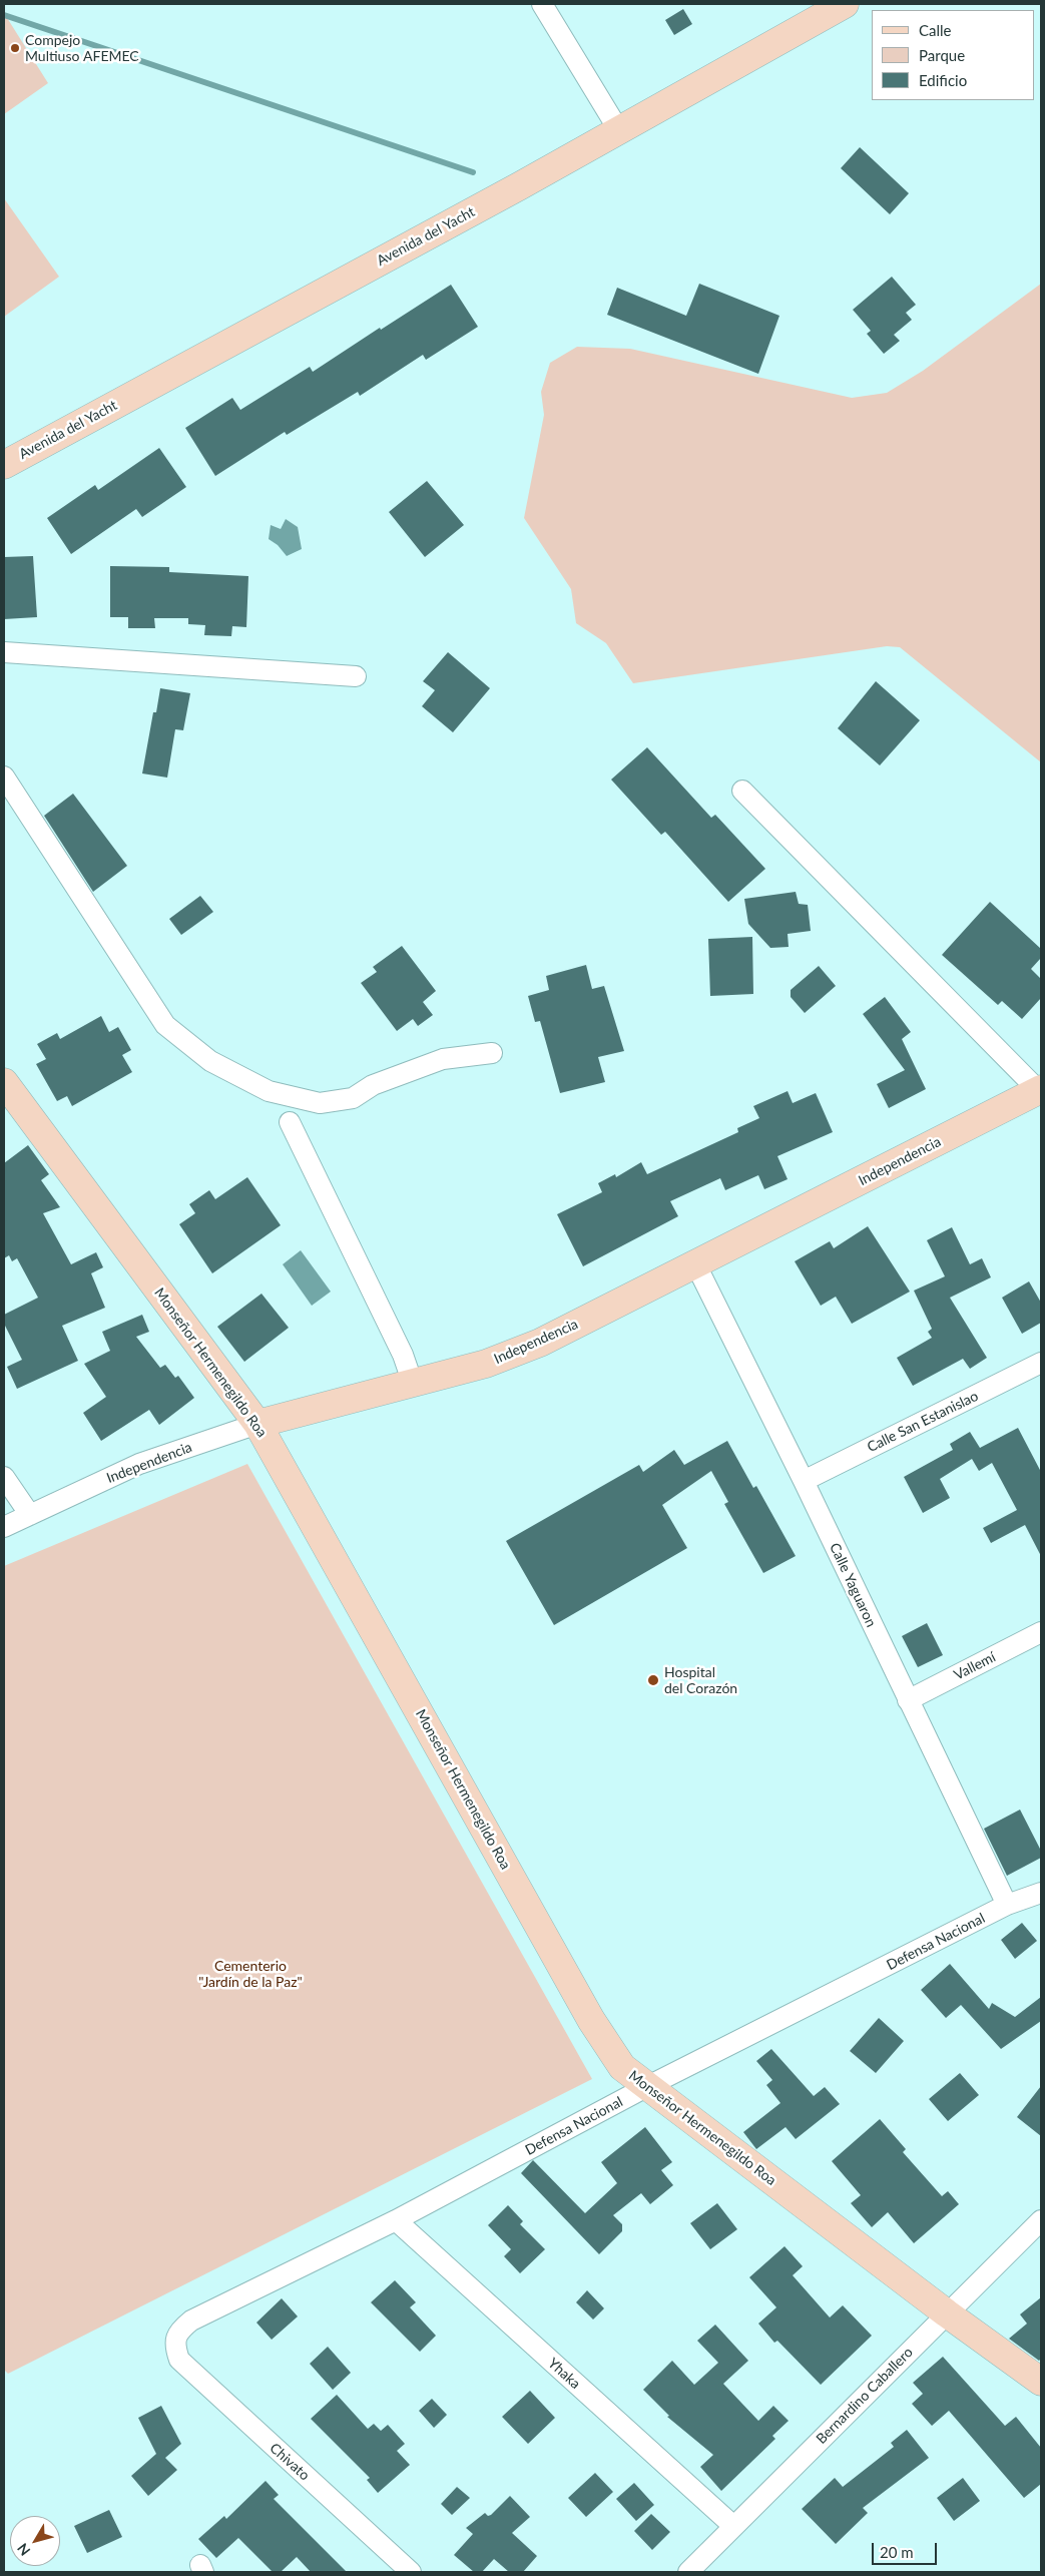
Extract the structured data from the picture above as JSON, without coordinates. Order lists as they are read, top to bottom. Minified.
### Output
{"streets":{"street":["Avenida del Yacht","Independencia","Monseñor Hermenegildo Roa","Calle San Estanislao","Calle Yaguaron","Vallemí","Defensa Nacional","Yhaka","Bernardino Caballero","Chivato"]},"crossings":[["Independencia","Monseñor Hermenegildo Roa"],["Independencia","Calle Yaguaron"],["Monseñor Hermenegildo Roa","Defensa Nacional"],["Monseñor Hermenegildo Roa","Bernardino Caballero"],["Calle San Estanislao","Calle Yaguaron"],["Calle Yaguaron","Vallemí"],["Calle Yaguaron","Defensa Nacional"],["Defensa Nacional","Yhaka"],["Defensa Nacional","Chivato"],["Yhaka","Bernardino Caballero"]],"parks":["Cementerio \"Jardín de la Paz\""],"places":["Compejo Multiuso AFEMEC","Hospital del Corazón"],"legend":["Calle","Parque","Edificio"],"scale_bar":"20 m","north":"bottom left"}
